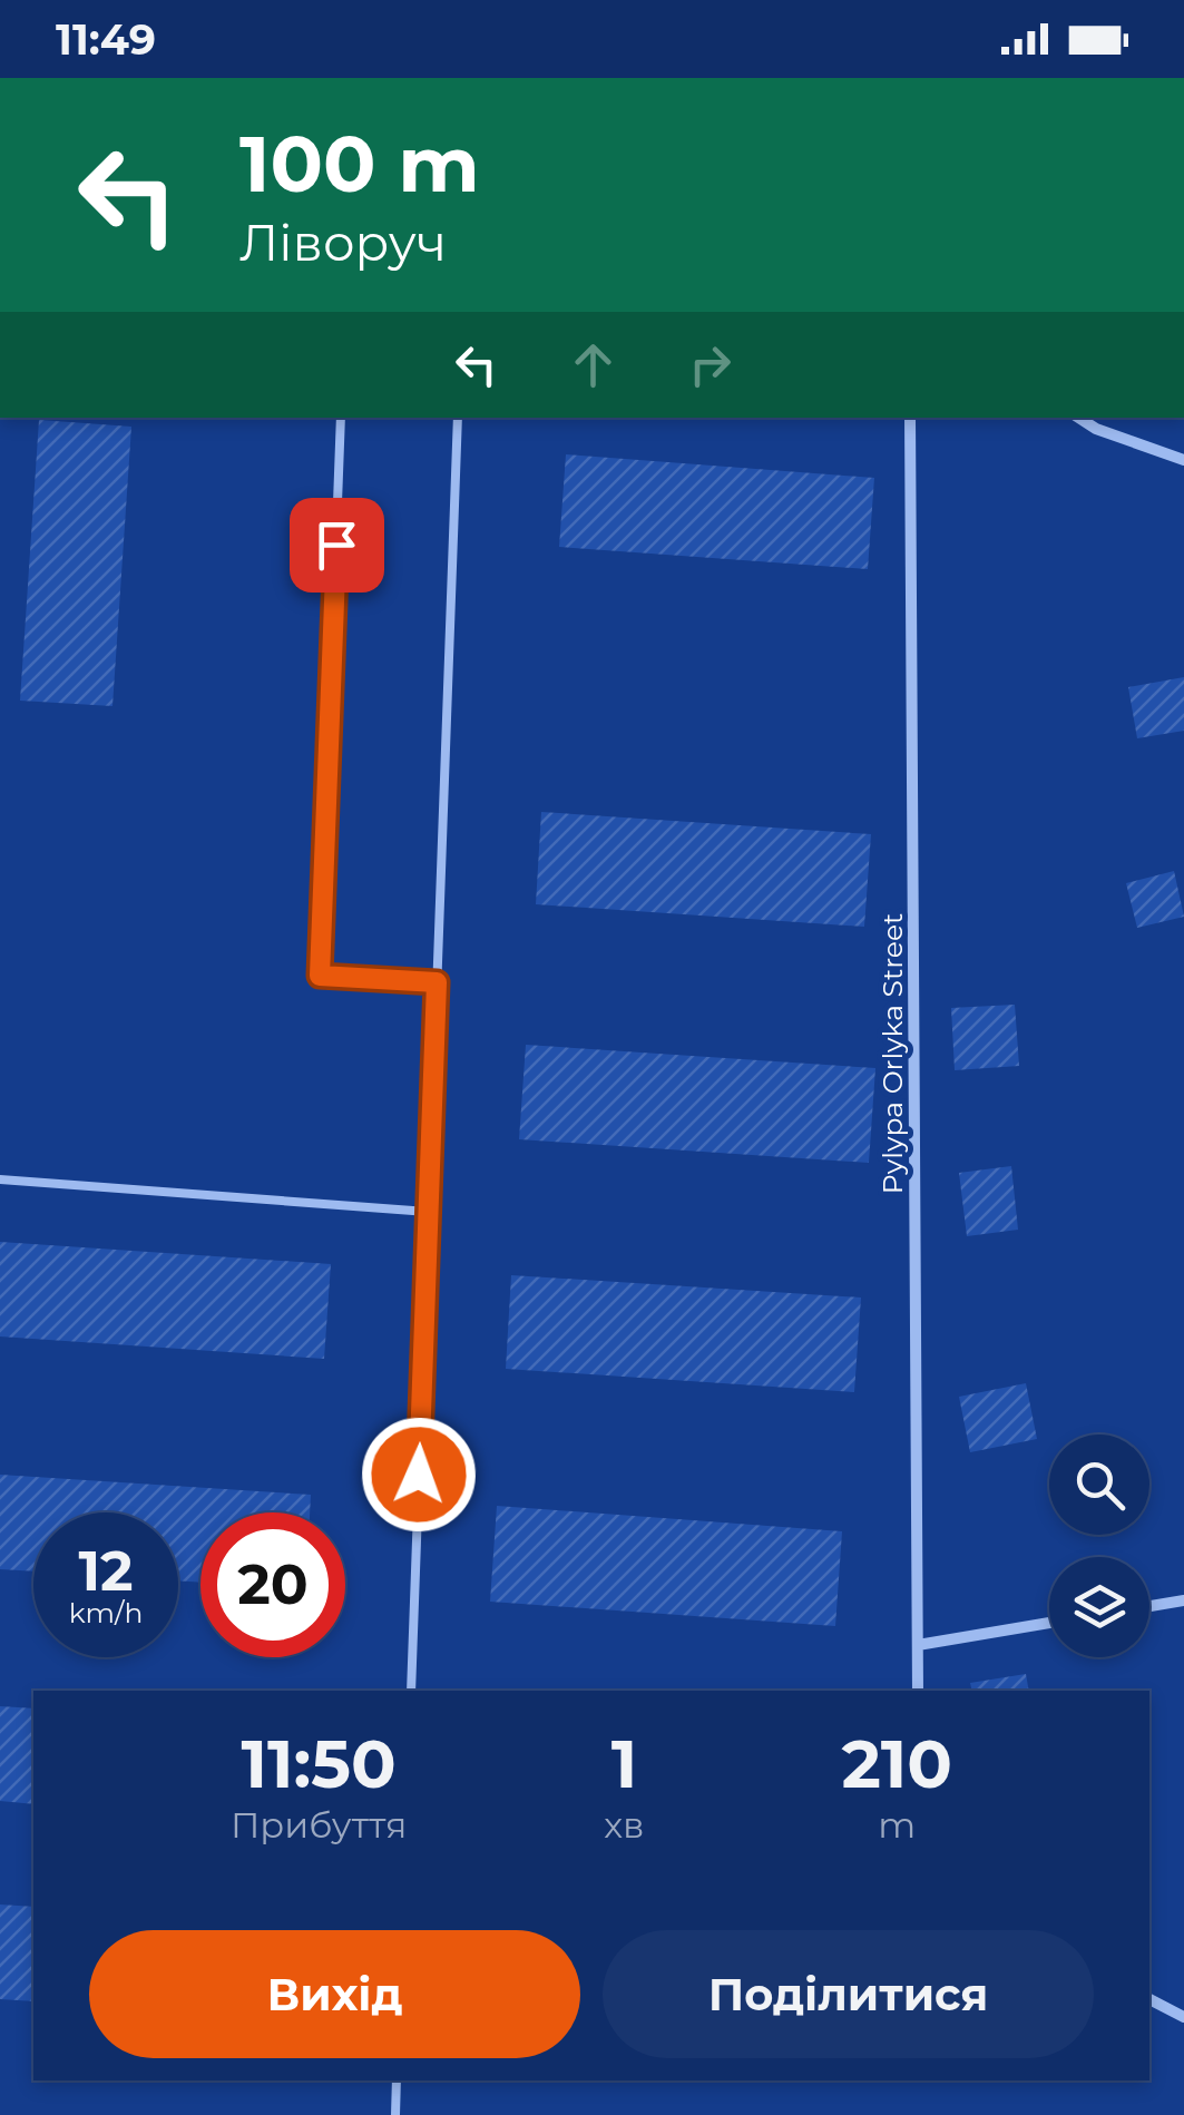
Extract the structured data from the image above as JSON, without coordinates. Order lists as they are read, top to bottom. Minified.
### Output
{"streets":{"street":["Pylypa Orlyka Street"]},"page":{"status":"11:49","turn":["100 m","Ліворуч"],"speed":"12 km/h","limit":"20","eta":["11:50","Прибуття","1","хв","210","m"],"buttons":["Вихід","Поділитися"]}}
